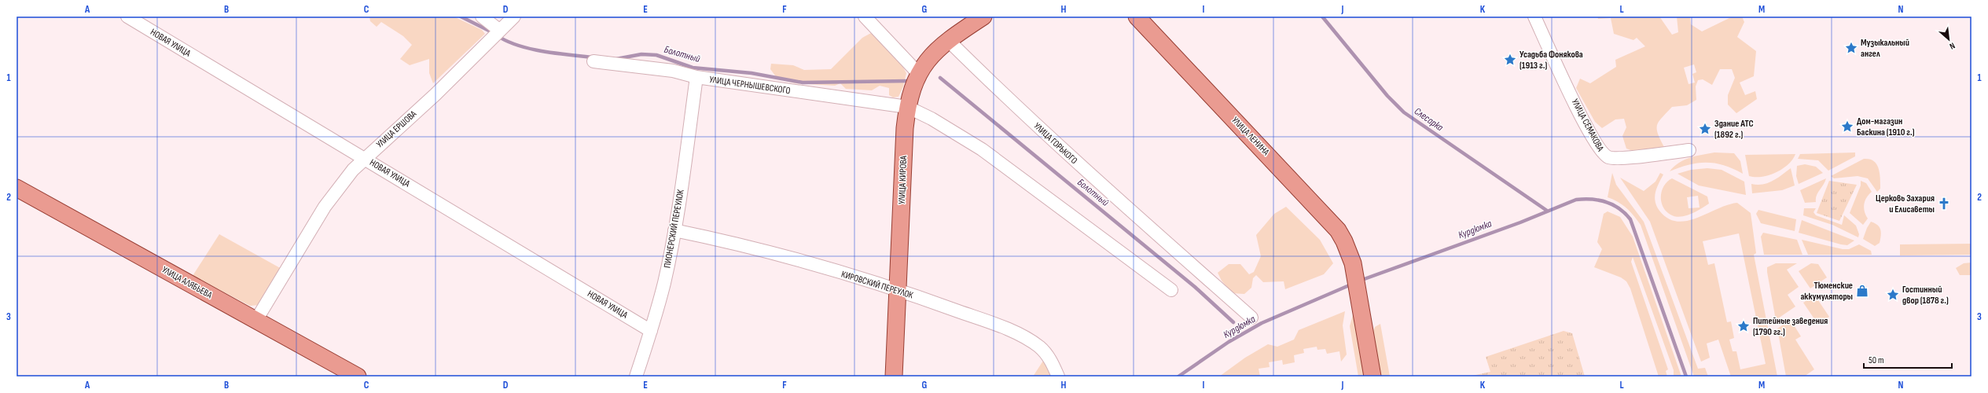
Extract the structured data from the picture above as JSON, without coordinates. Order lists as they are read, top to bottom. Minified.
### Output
{"streets":{"main road":["УЛИЦА ЛЕНИНА","УЛИЦА КИРОВА","УЛИЦА АЛЯБЬЕВА"],"street":["НОВАЯ УЛИЦА","УЛИЦА ЧЕРНЫШЕВСКОГО","УЛИЦА СЕМАКОВА","УЛИЦА ЕРШОВА","УЛИЦА ГОРЬКОГО","ПИОНЕРСКИЙ ПЕРЕУЛОК","КИРОВСКИЙ ПЕРЕУЛОК"]},"crossings":[["НОВАЯ УЛИЦА","УЛИЦА ЕРШОВА"],["НОВАЯ УЛИЦА","ПИОНЕРСКИЙ ПЕРЕУЛОК"],["УЛИЦА ЧЕРНЫШЕВСКОГО","УЛИЦА КИРОВА"],["УЛИЦА ЧЕРНЫШЕВСКОГО","ПИОНЕРСКИЙ ПЕРЕУЛОК"],["УЛИЦА ЕРШОВА","УЛИЦА АЛЯБЬЕВА"],["УЛИЦА ГОРЬКОГО","УЛИЦА КИРОВА"],["УЛИЦА КИРОВА","КИРОВСКИЙ ПЕРЕУЛОК"],["ПИОНЕРСКИЙ ПЕРЕУЛОК","КИРОВСКИЙ ПЕРЕУЛОК"]],"water":["Болотный","Слесарка","Курдюмка"],"places":{"place":["Музыкальный ангел","Усадьба Фонякова (1913 г.)","Дом-магазин Баскина (1910 г.)","Здание АТС (1892 г.)","Гостинный двор (1878 г.)","Питейные заведения (1790 гг.)"],"church":["Церковь Захария и Елисаветы"],"shop":["Тюменские аккумуляторы"]},"scale_bar":"50 m","north":"bottom right","grid":{"columns":["A","B","C","D","E","F","G","H","I","J","K","L","M","N"],"rows":["1","2","3"]}}
